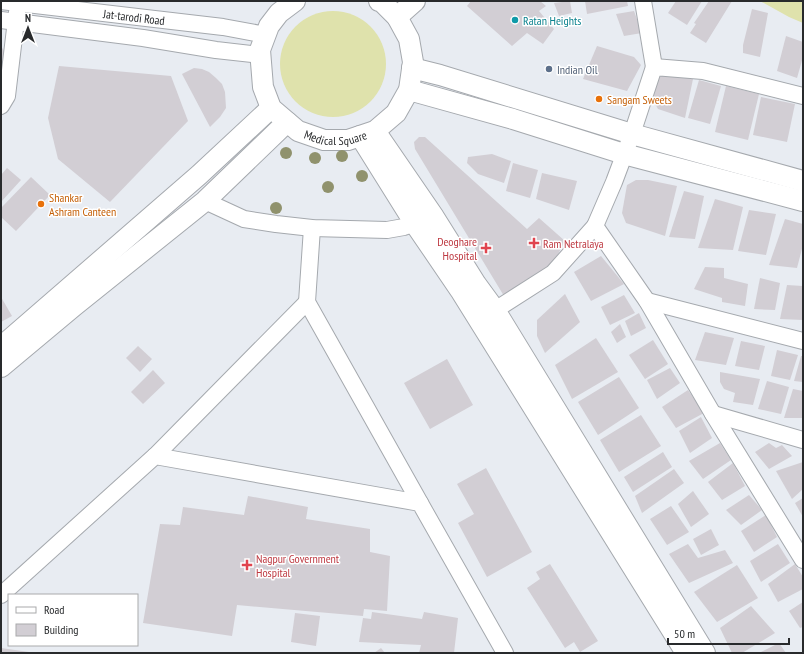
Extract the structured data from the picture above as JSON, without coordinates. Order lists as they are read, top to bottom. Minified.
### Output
{"streets":{"main road":["Medical Square"],"street":["Jat-tarodi Road"]},"crossings":[["Jat-tarodi Road","Medical Square"]],"places":{"other":["Ratan Heights","Indian Oil","Sangam Sweets","Shankar Ashram Canteen"],"health":["Ram Netralaya","Deoghare Hospital","Nagpur Government Hospital"]},"legend":["Road","Building"],"scale_bar":"50 m","north":"top"}
